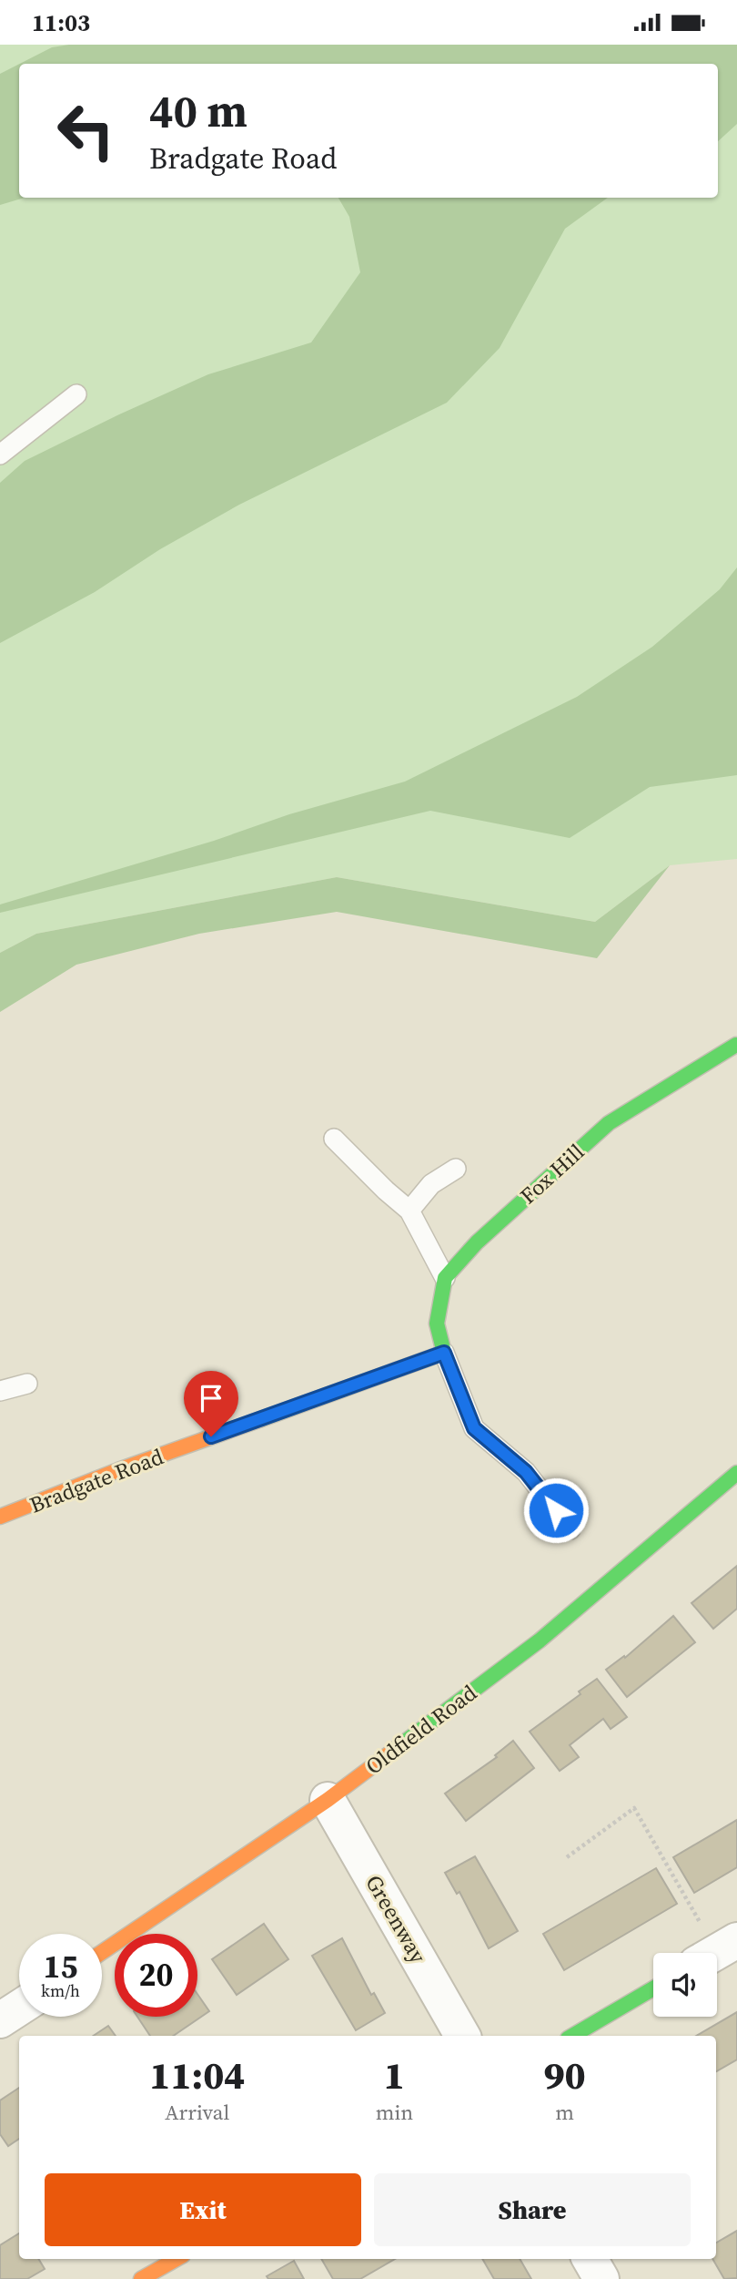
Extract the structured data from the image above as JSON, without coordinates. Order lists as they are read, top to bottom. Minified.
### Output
{"streets":{"street":["Fox Hill","Bradgate Road","Oldfield Road","Greenway"]},"crossings":[["Oldfield Road","Greenway"]],"page":{"status":"11:03","turn":["40 m","Bradgate Road"],"speed":"15 km/h","limit":"20","eta":["11:04","Arrival","1","min","90","m"],"buttons":["Exit","Share"]}}
